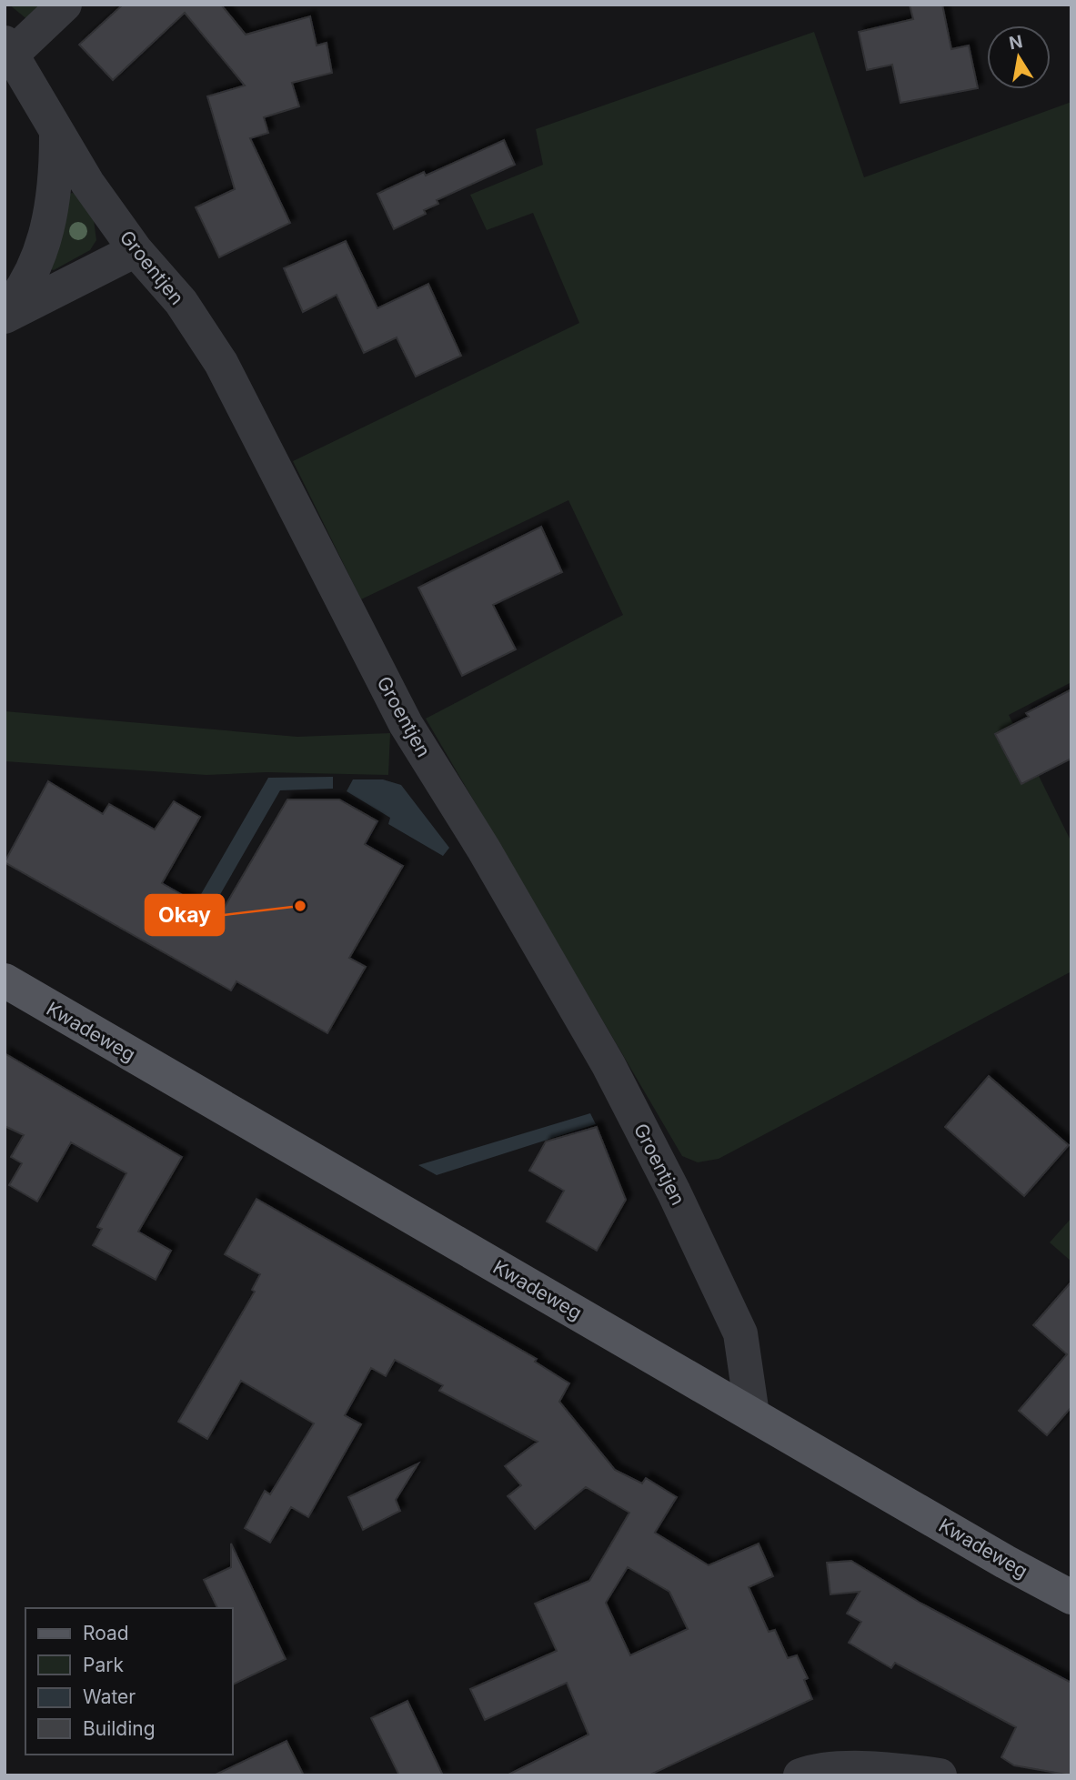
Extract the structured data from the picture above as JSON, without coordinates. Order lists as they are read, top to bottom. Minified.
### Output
{"streets":{"main road":["Kwadeweg"],"street":["Groentjen"]},"crossings":[["Groentjen","Kwadeweg"]],"places":["Okay"],"legend":["Road","Park","Water","Building"],"north":"top"}
